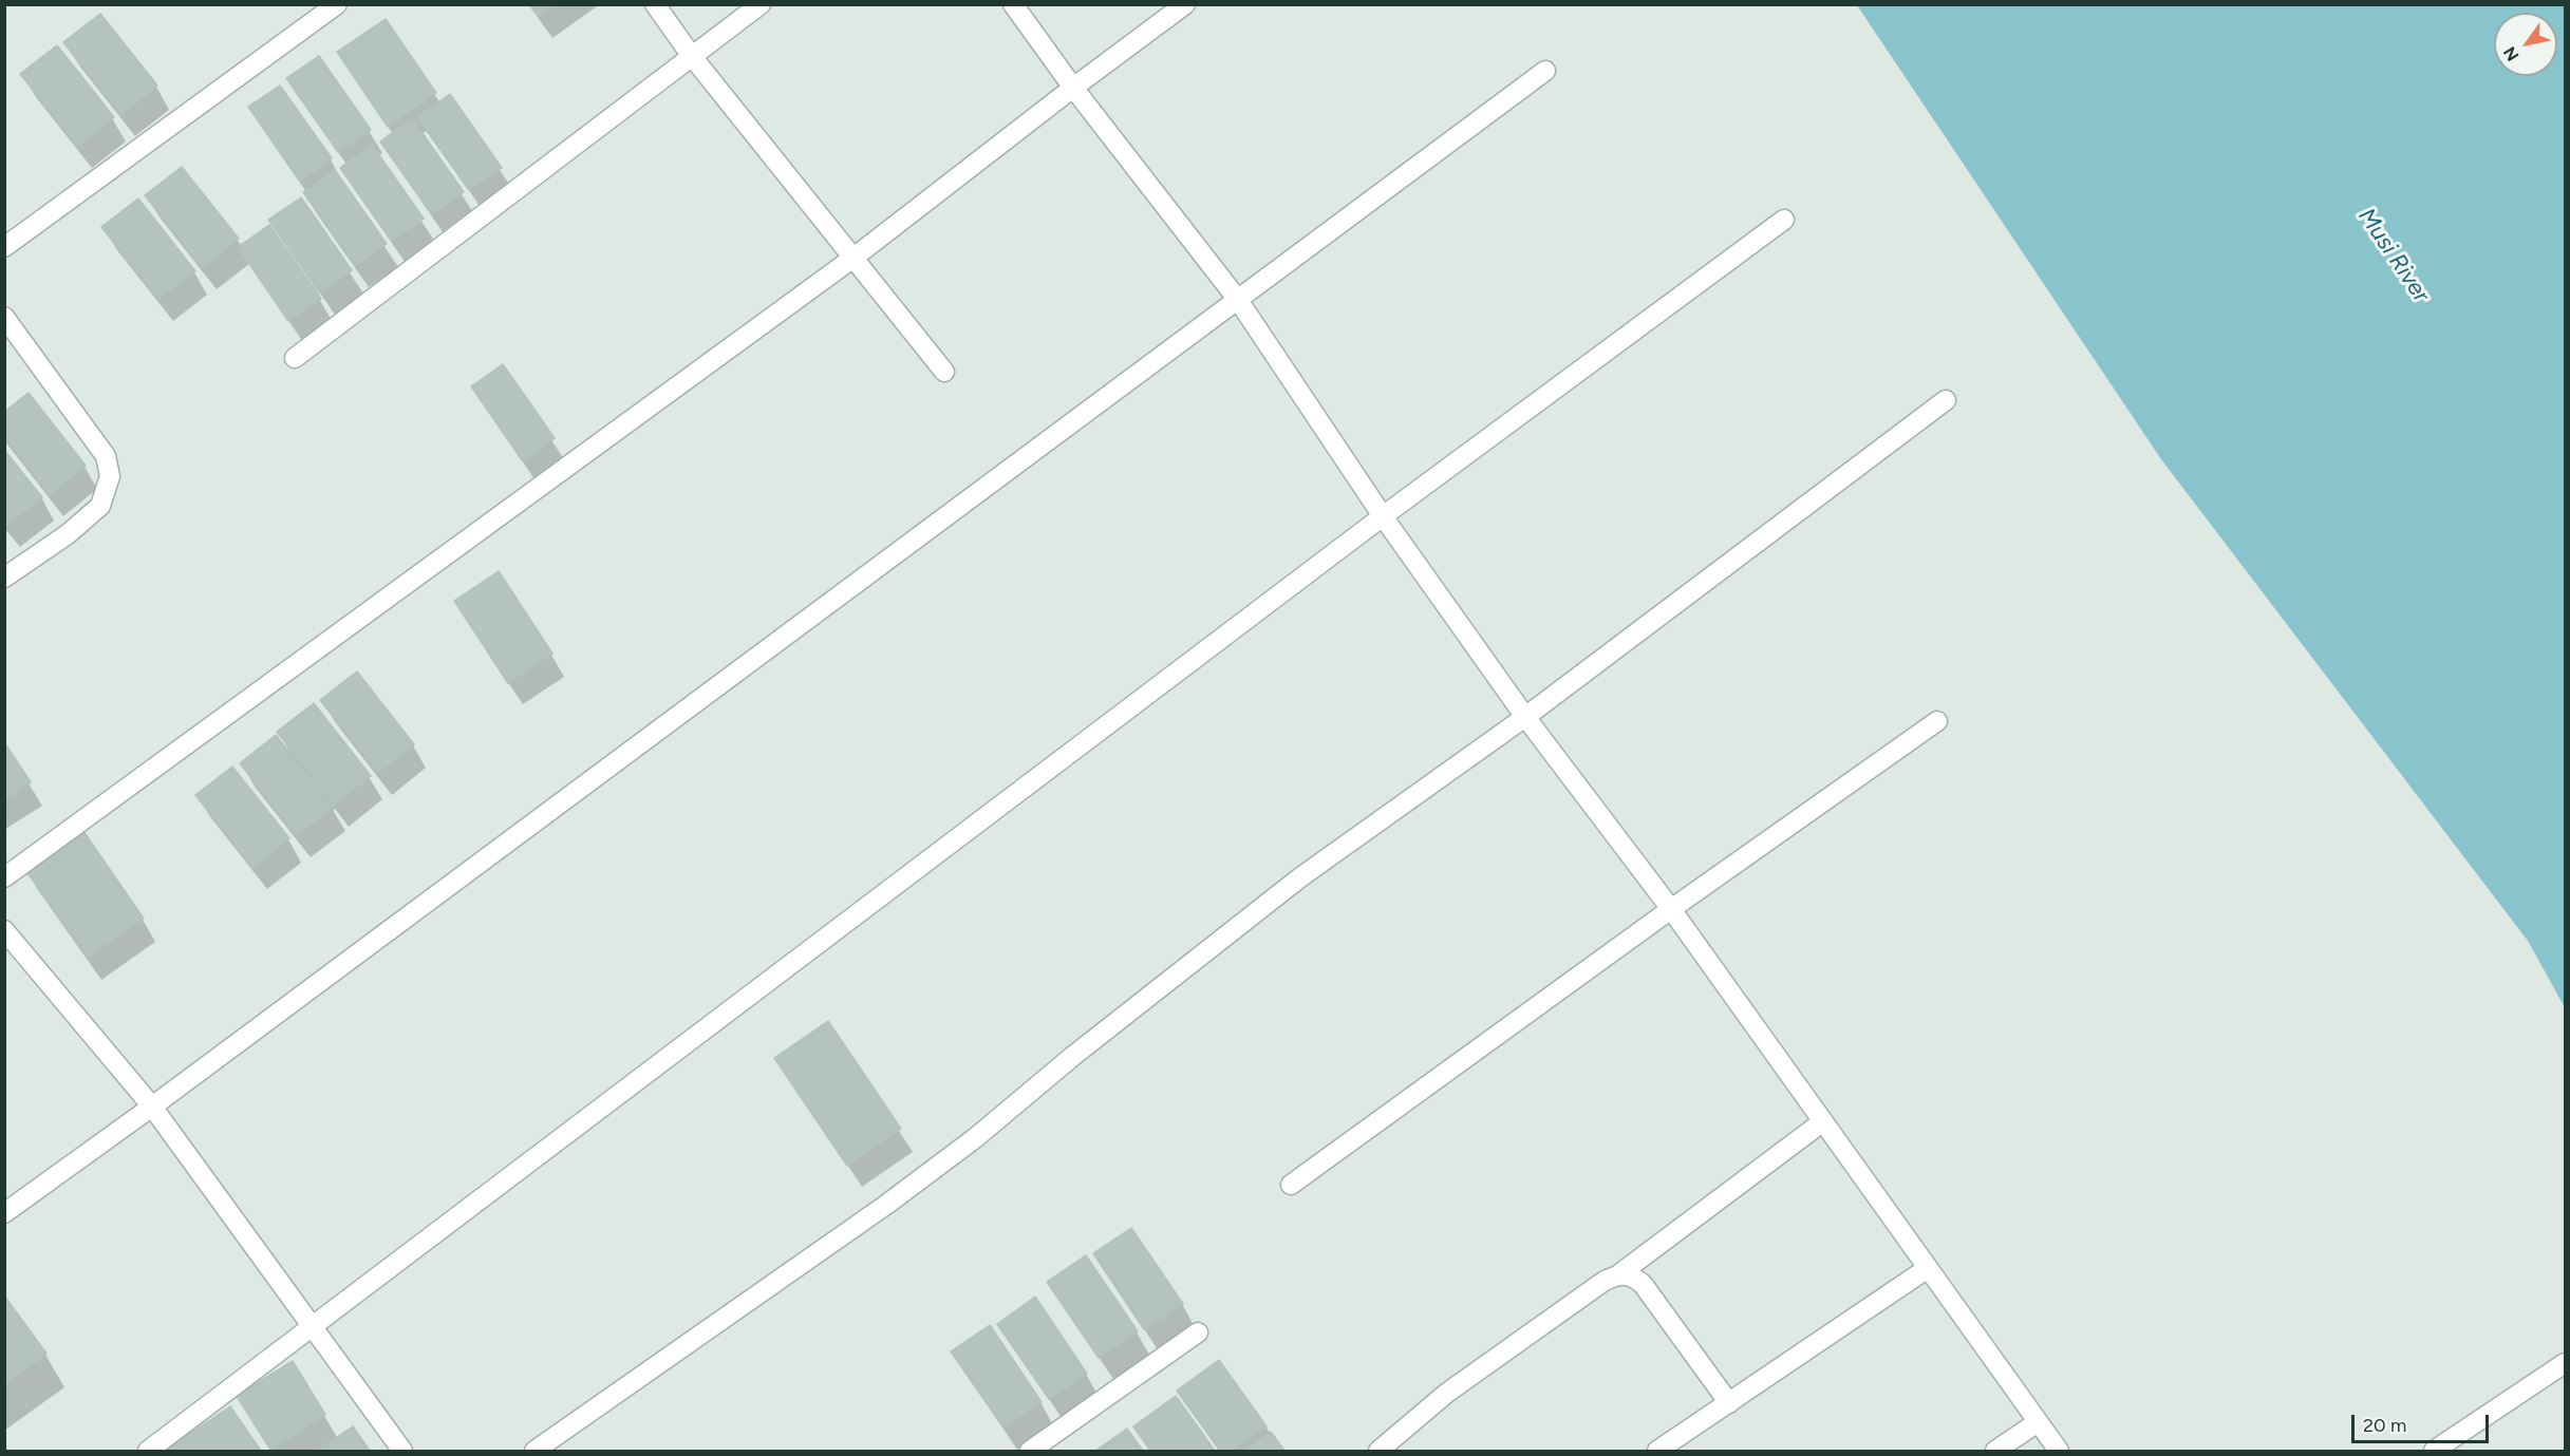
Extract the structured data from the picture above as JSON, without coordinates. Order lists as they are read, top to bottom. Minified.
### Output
{"water":["Musi River"],"scale_bar":"20 m","north":"bottom left"}
